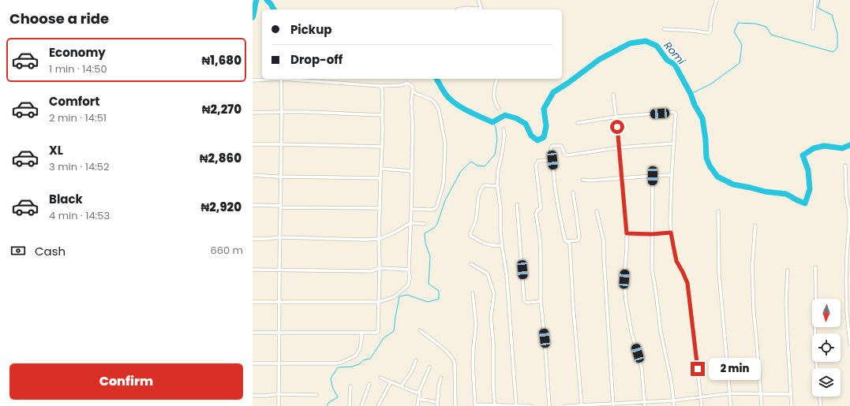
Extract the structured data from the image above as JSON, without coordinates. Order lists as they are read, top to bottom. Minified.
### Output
{"water":["Romi"],"north":"bottom","page":{"heading":"Choose a ride","banner":["Pickup","Drop-off"],"list":[{"name":"Economy","note":"1 min · 14:50","value":"₦1,680"},{"name":"Comfort","note":"2 min · 14:51","value":"₦2,270"},{"name":"XL","note":"3 min · 14:52","value":"₦2,860"},{"name":"Black","note":"4 min · 14:53","value":"₦2,920"}],"pay":["Cash","660 m"],"buttons":"Confirm","bubble":"2 min"}}
